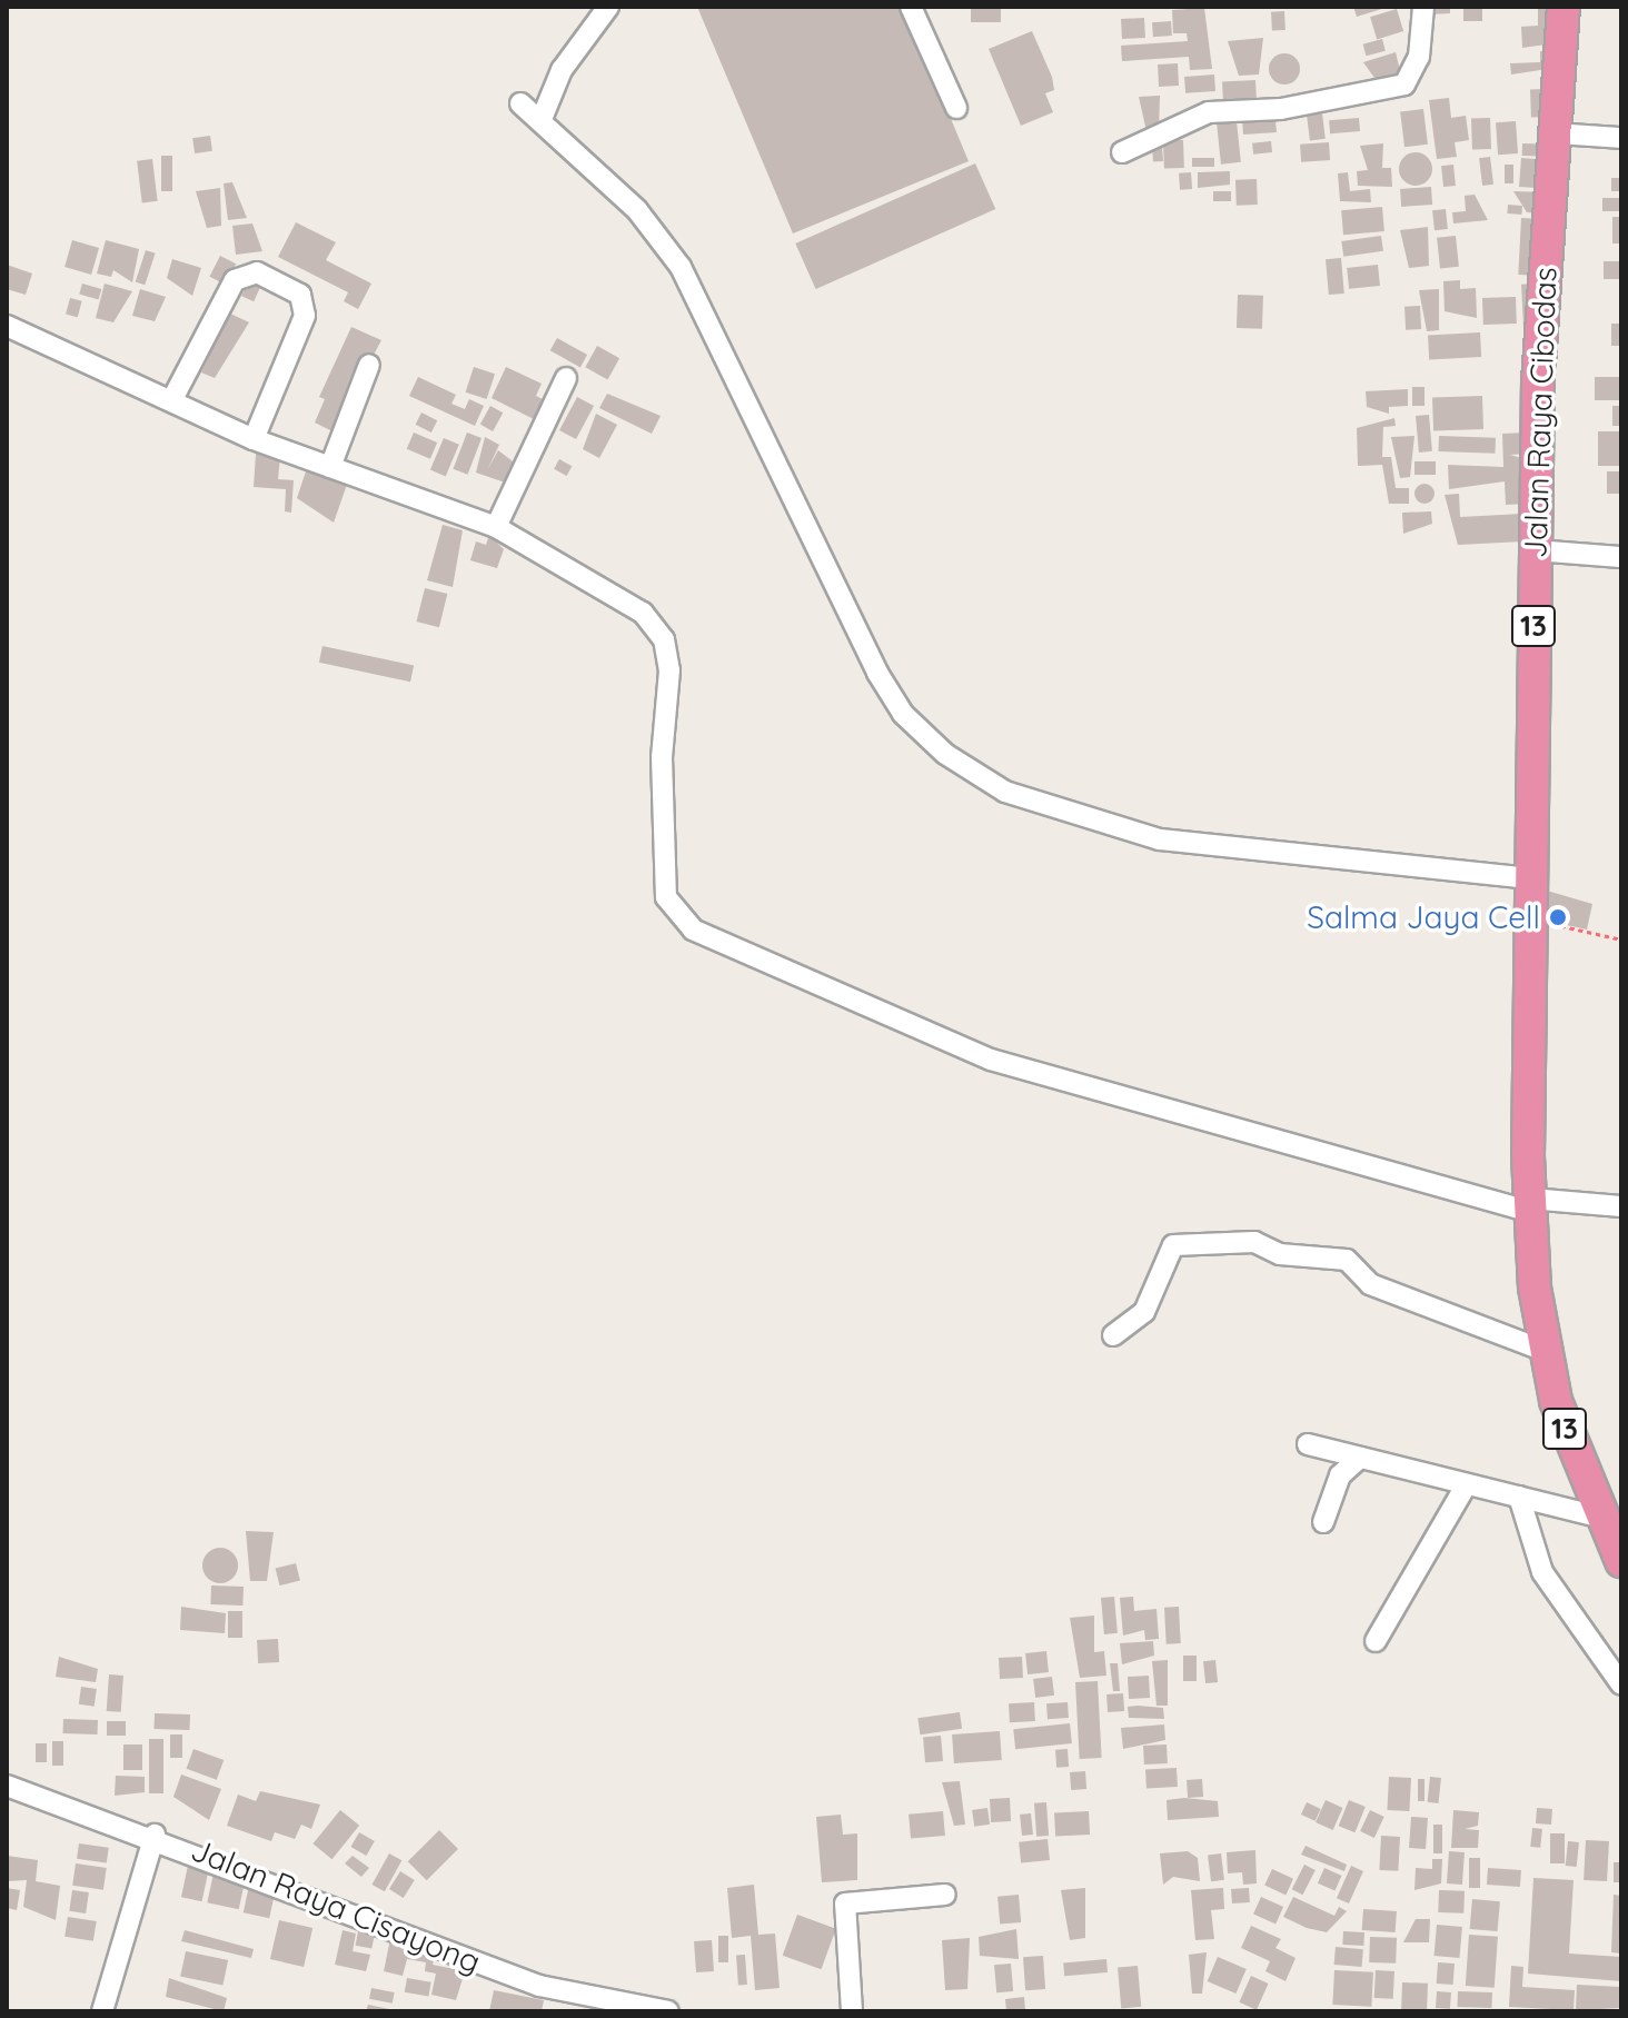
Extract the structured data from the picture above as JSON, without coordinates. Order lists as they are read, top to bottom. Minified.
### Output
{"streets":{"highway":["Jalan Raya Cibodas","13"],"street":["Jalan Raya Cisayong"]},"crossings":[["Jalan Raya Cibodas","13"]],"places":["Salma Jaya Cell"]}
